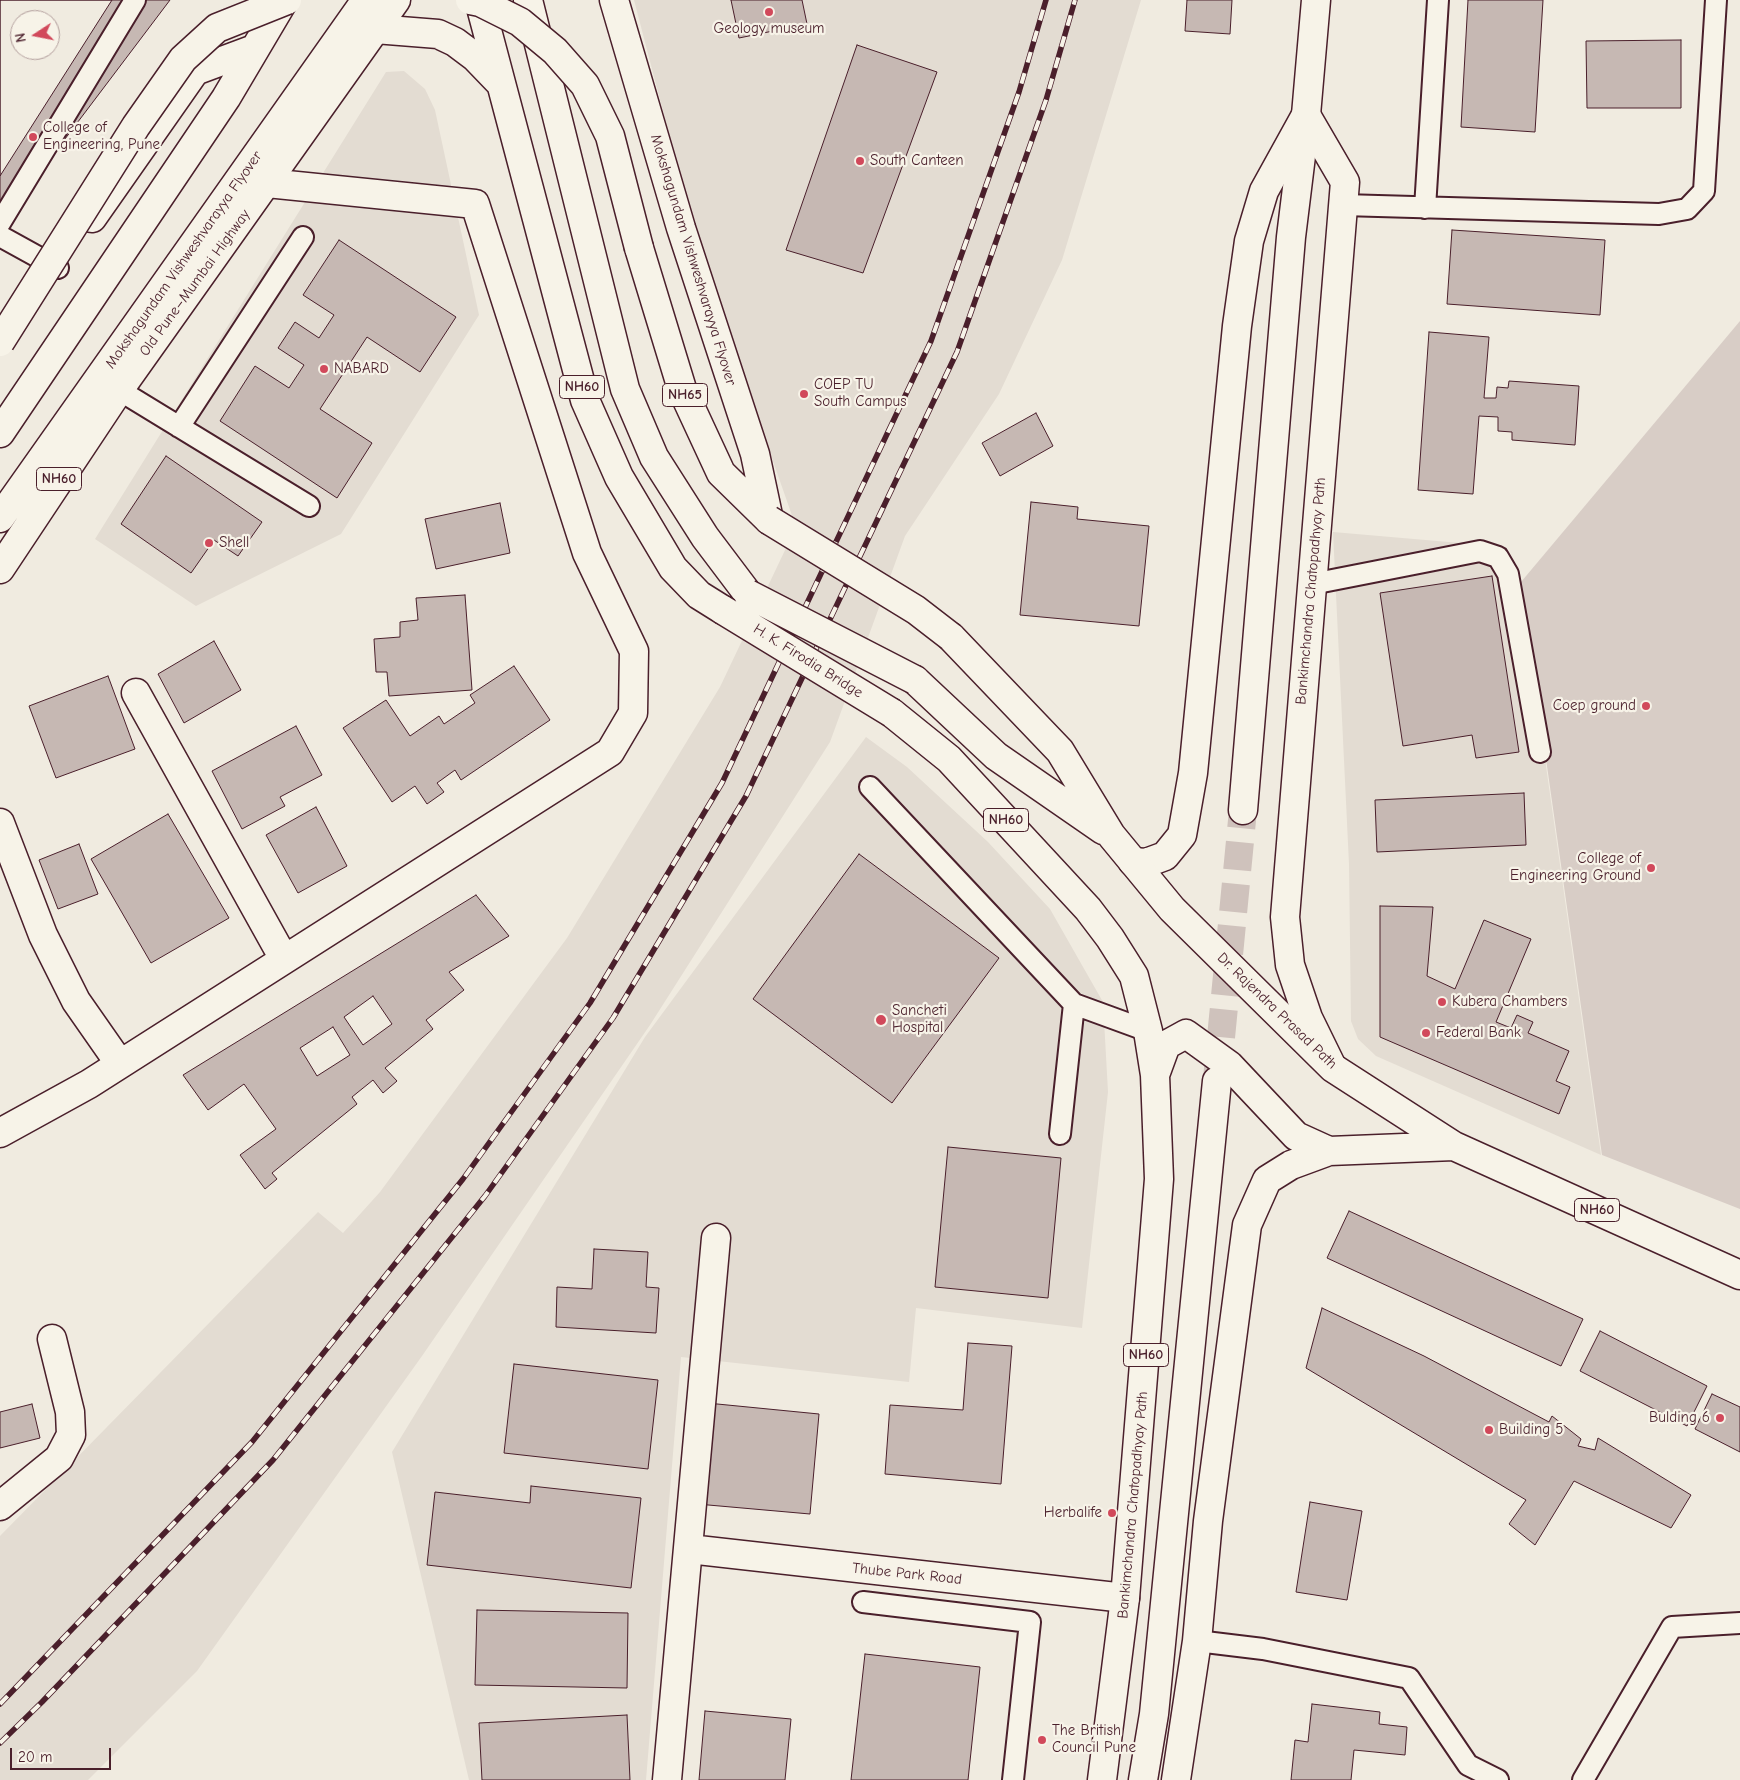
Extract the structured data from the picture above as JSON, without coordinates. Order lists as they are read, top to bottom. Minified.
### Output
{"streets":{"main road":["Mokshagundam Vishweshvarayya Flyover","Old Pune–Mumbai Highway","NH60","NH65","Bankimchandra Chatopadhyay Path","H. K. Firodia Bridge","Dr. Rajendra Prasad Path","Thube Park Road"]},"crossings":[["Mokshagundam Vishweshvarayya Flyover","NH60"],["Mokshagundam Vishweshvarayya Flyover","NH65"],["Old Pune–Mumbai Highway","NH60"],["NH60","NH65"],["NH60","H. K. Firodia Bridge"],["NH60","Dr. Rajendra Prasad Path"],["Bankimchandra Chatopadhyay Path","H. K. Firodia Bridge"],["Bankimchandra Chatopadhyay Path","Dr. Rajendra Prasad Path"],["Bankimchandra Chatopadhyay Path","Thube Park Road"]],"places":["Geology museum","College of Engineering, Pune","South Canteen","NABARD","COEP TU South Campus","Shell","Coep ground","College of Engineering Ground","Kubera Chambers","Sancheti Hospital","Federal Bank","Bulding 6","Building 5","Herbalife","The British Council Pune"],"scale_bar":"20 m","north":"left"}
